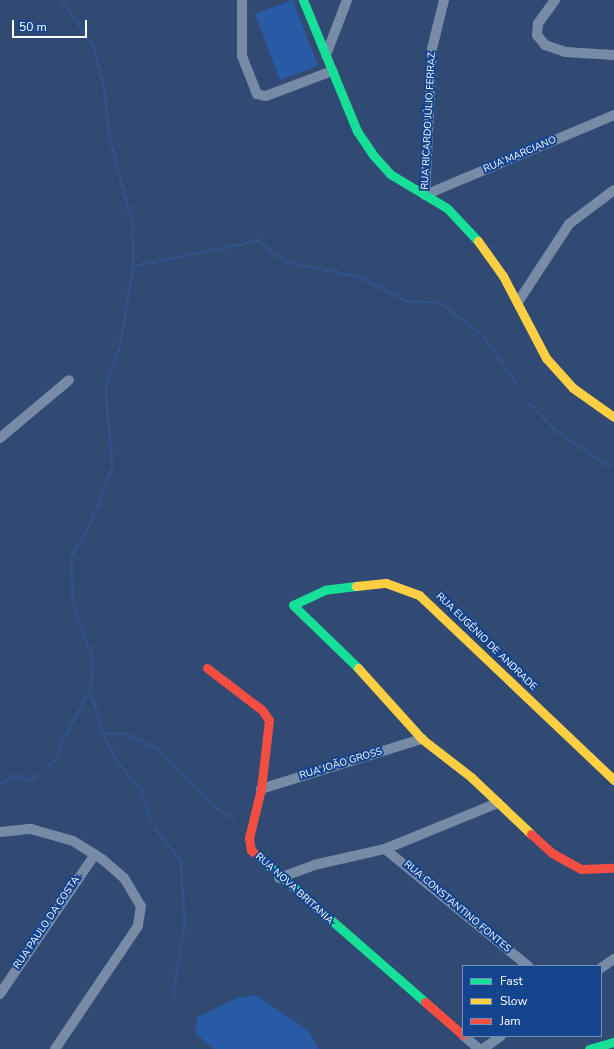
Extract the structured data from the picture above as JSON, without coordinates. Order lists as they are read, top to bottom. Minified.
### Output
{"streets":{"street":["RUA RICARDO JÚLIO FERRAZ","RUA MARCIANO","RUA EUGÊNIO DE ANDRADE","RUA JOÃO GROSS","RUA NOVA BRITANIA","RUA CONSTANTINO FONTES","RUA PAULO DA COSTA"]},"crossings":[["RUA RICARDO JÚLIO FERRAZ","RUA MARCIANO"],["RUA EUGÊNIO DE ANDRADE","RUA JOÃO GROSS"],["RUA JOÃO GROSS","RUA NOVA BRITANIA"]],"legend":["Fast","Slow","Jam"],"scale_bar":"50 m"}
